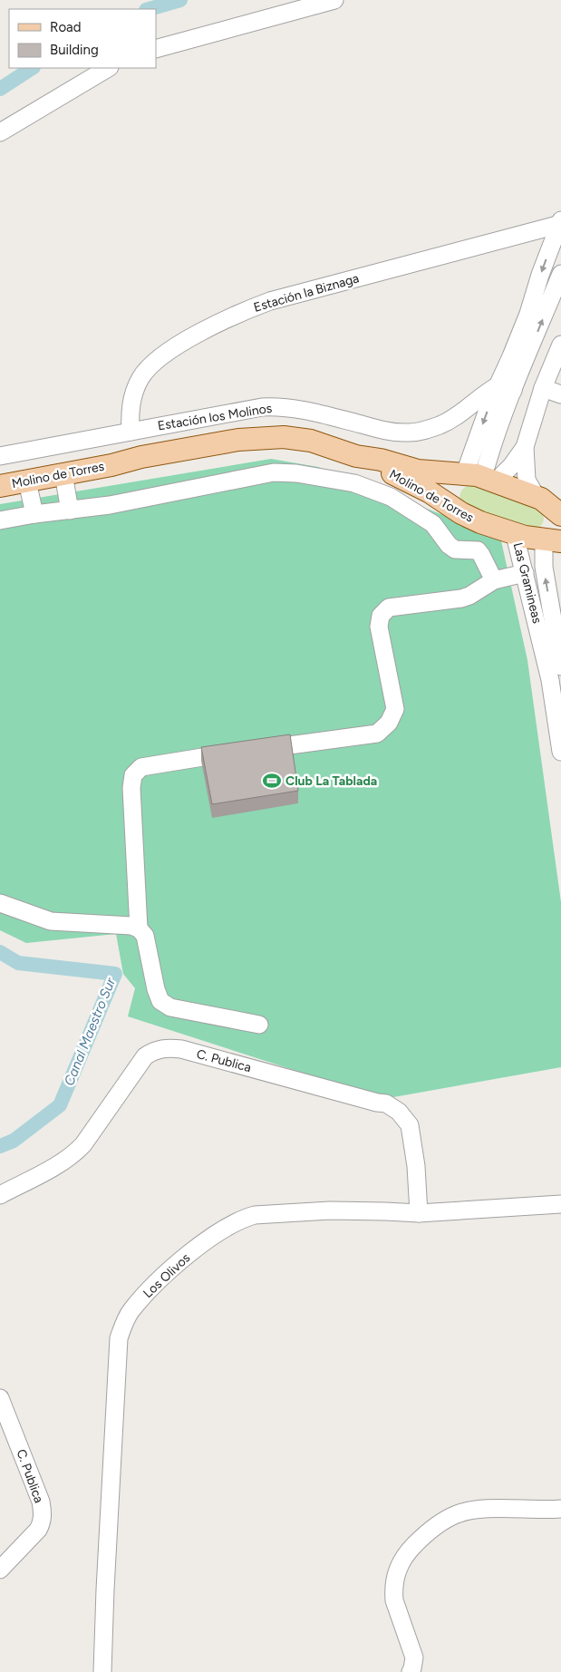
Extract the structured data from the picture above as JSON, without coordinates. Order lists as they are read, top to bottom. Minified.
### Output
{"streets":{"main road":["Molino de Torres"],"street":["Estación la Biznaga","Estación los Molinos","Las Gramineas","C. Publica","Los Olivos"]},"crossings":[["Estación la Biznaga","Estación los Molinos"],["Molino de Torres","Las Gramineas"],["C. Publica","Los Olivos"]],"water":["Canal Maestro Sur"],"places":{"sports":["Club La Tablada"]},"legend":["Road","Building"]}
